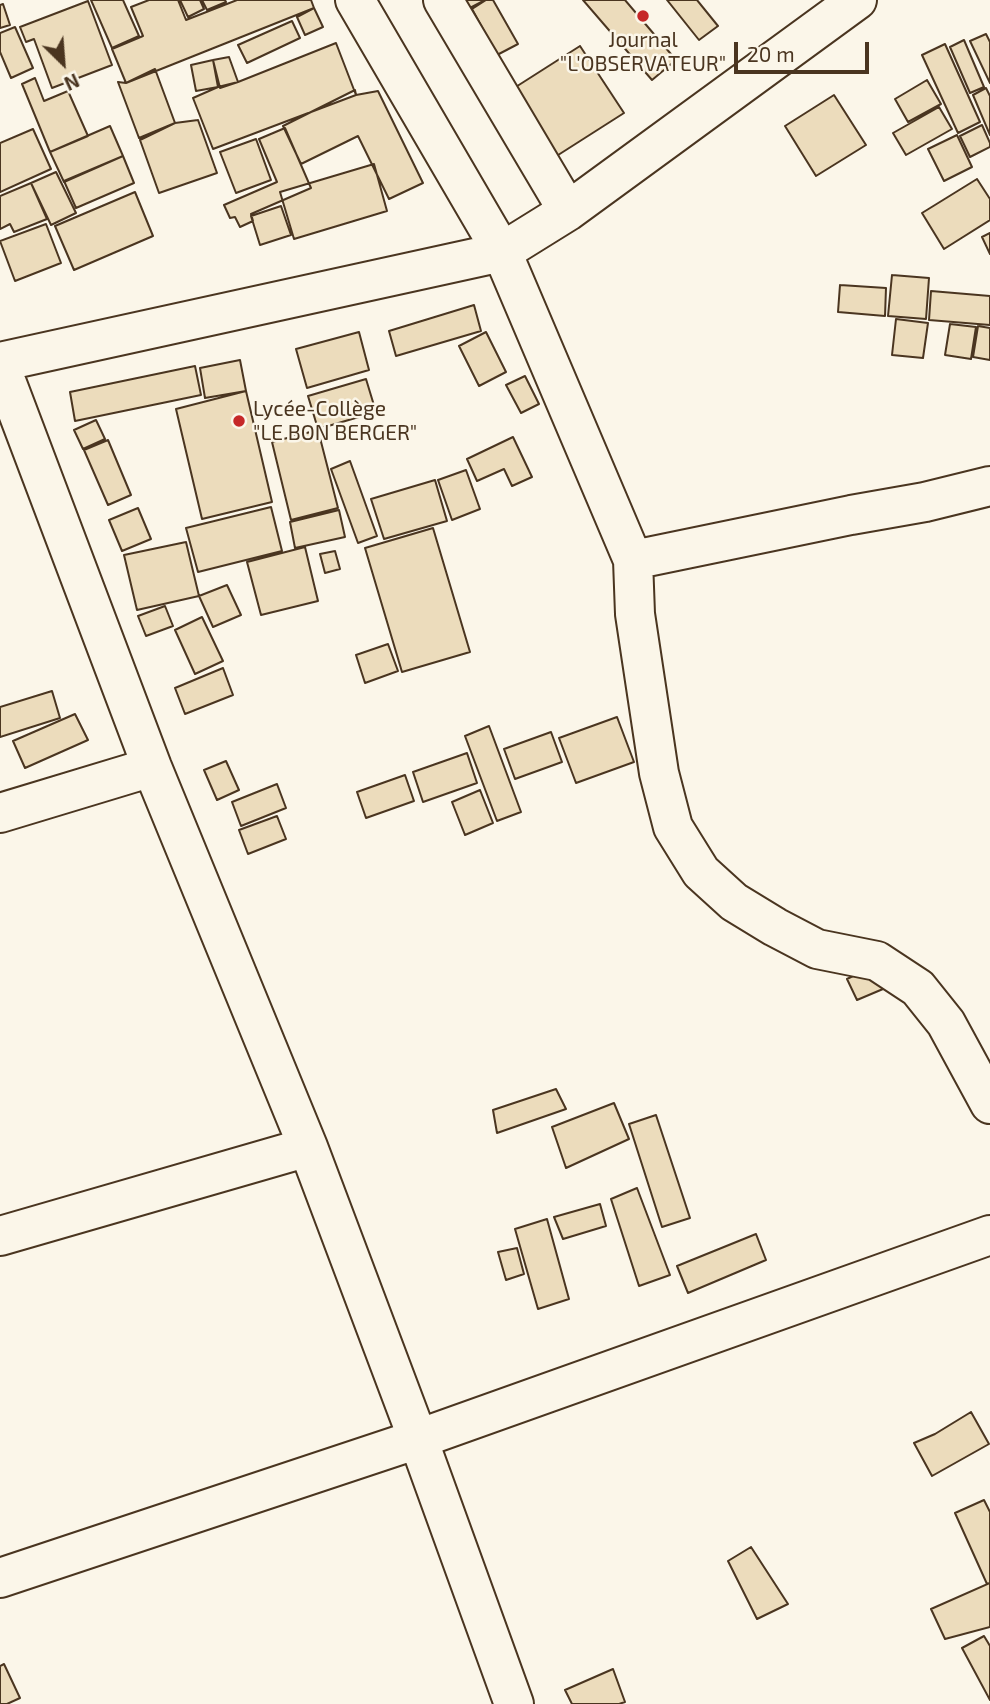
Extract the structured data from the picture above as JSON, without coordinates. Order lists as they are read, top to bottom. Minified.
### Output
{"places":["Journal \"L'OBSERVATEUR\"","Lycée-Collège \"LE BON BERGER\""],"scale_bar":"20 m","north":"bottom right"}
